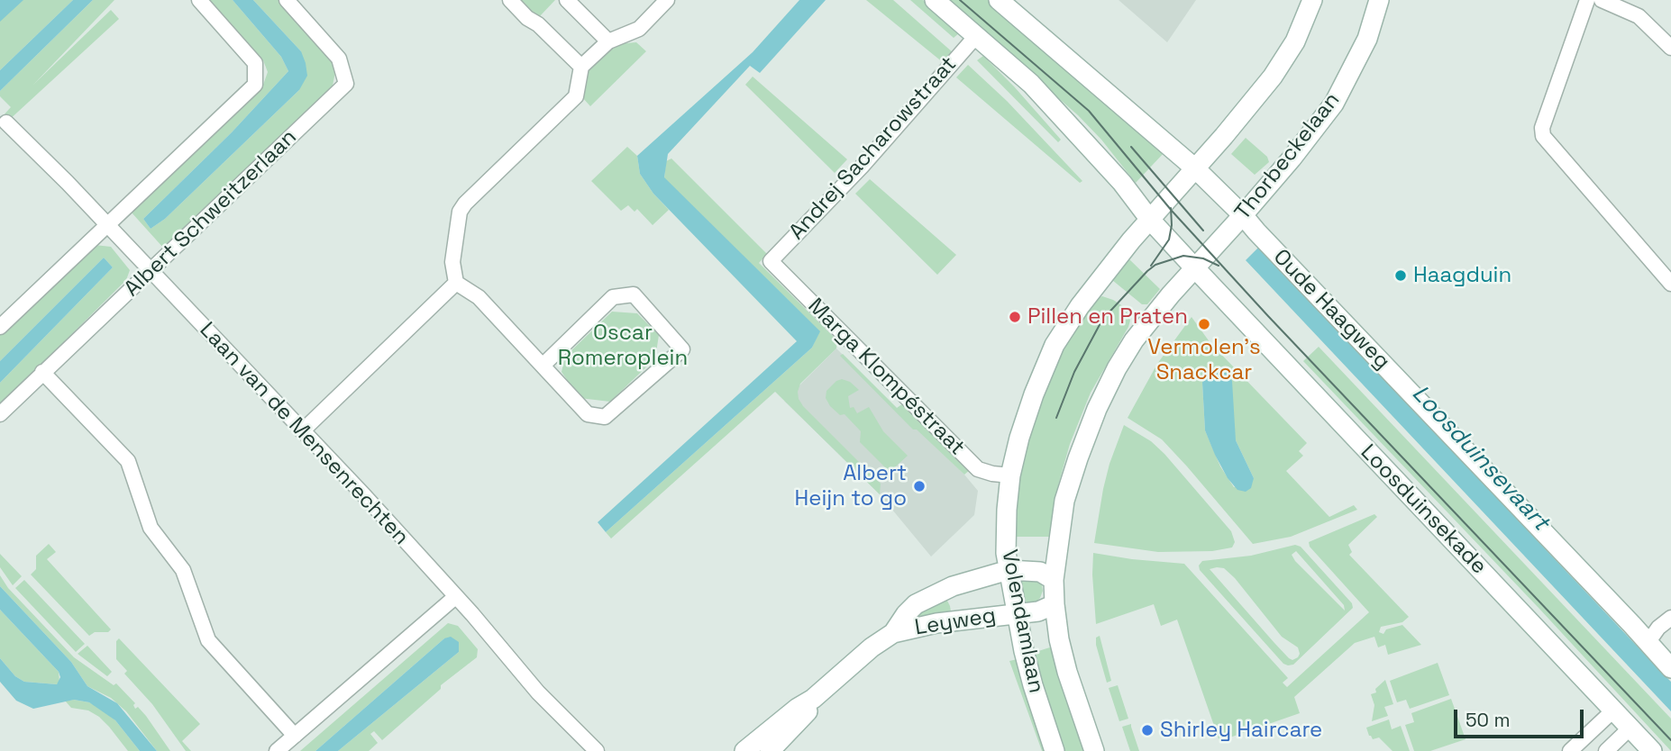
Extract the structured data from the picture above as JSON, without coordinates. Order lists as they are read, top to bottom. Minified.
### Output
{"streets":{"street":["Andrej Sacharowstraat","Thorbeckelaan","Albert Schweitzerlaan","Oude Haagweg","Marga Klompéstraat","Laan van de Mensenrechten","Loosduinsekade","Volendamlaan","Leyweg"]},"crossings":[["Andrej Sacharowstraat","Marga Klompéstraat"],["Thorbeckelaan","Oude Haagweg"],["Thorbeckelaan","Loosduinsekade"],["Thorbeckelaan","Volendamlaan"],["Albert Schweitzerlaan","Laan van de Mensenrechten"],["Oude Haagweg","Volendamlaan"],["Marga Klompéstraat","Volendamlaan"],["Loosduinsekade","Volendamlaan"],["Volendamlaan","Leyweg"]],"water":["Loosduinsevaart"],"parks":["Oscar Romeroplein"],"places":["Haagduin","Pillen en Praten","Vermolen's Snackcar","Albert Heijn to go","Shirley Haircare"],"scale_bar":"50 m"}
